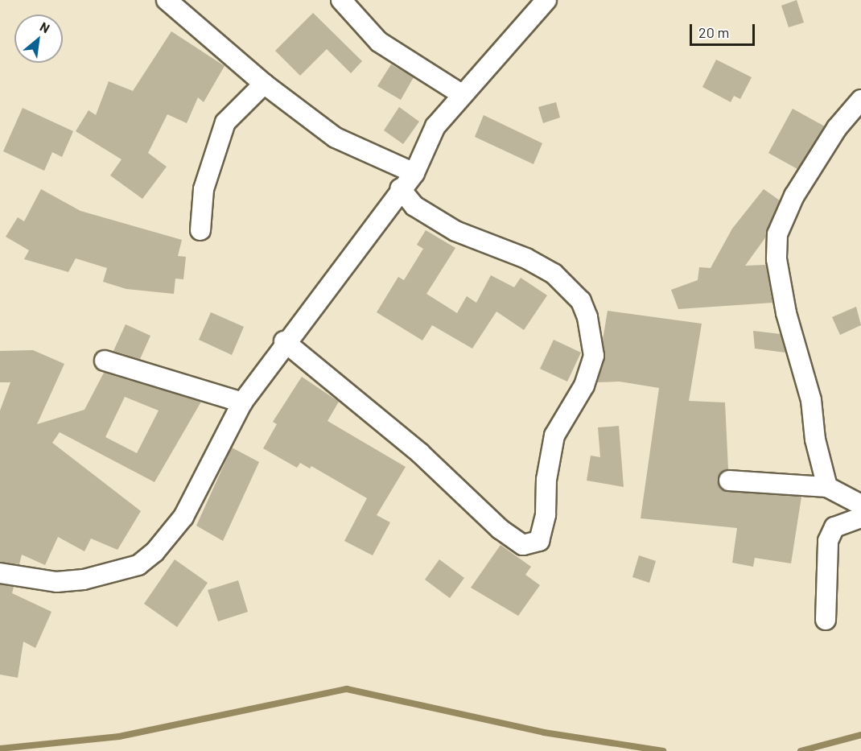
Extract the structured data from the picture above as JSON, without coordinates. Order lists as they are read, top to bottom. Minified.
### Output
{"scale_bar":"20 m","north":"top right"}
